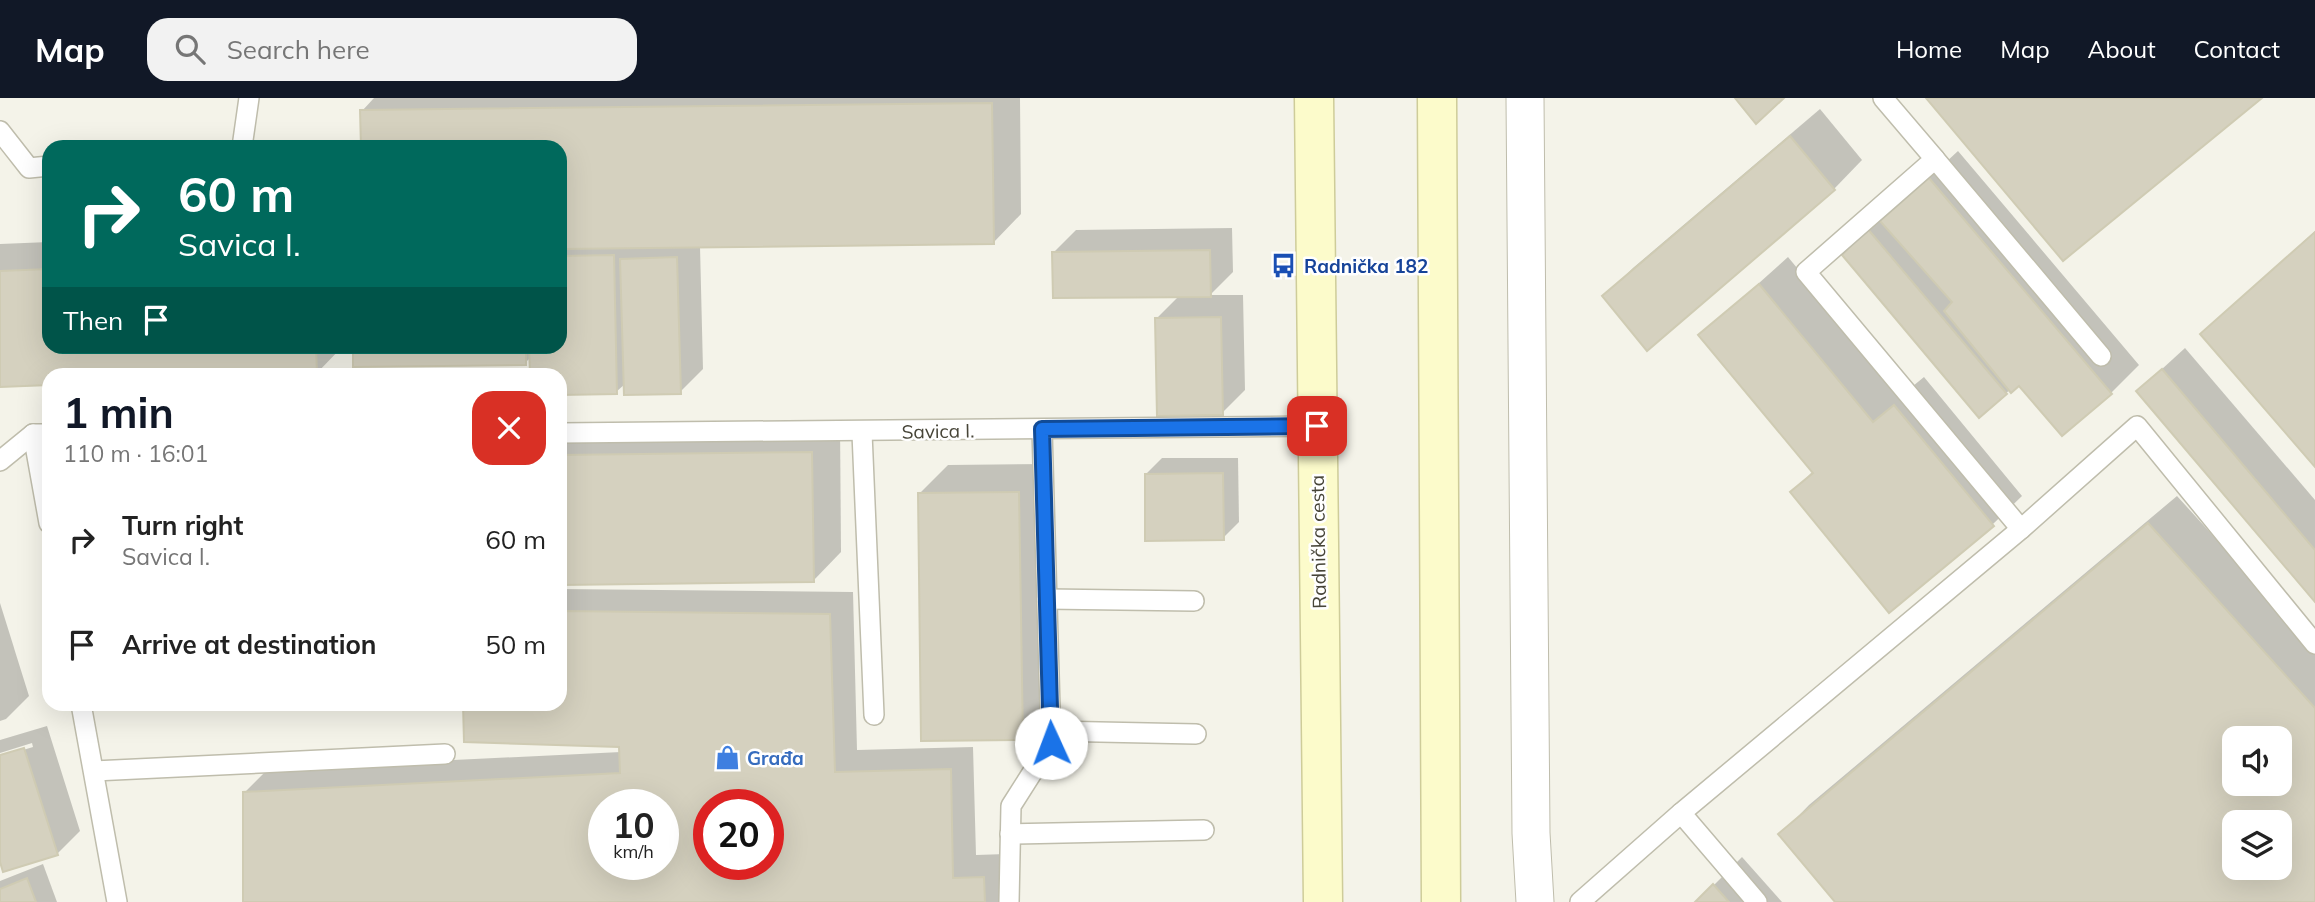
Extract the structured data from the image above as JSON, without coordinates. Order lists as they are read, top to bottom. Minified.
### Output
{"streets":{"main road":["Radnička cesta"],"lane":["Savica I."]},"crossings":[["Savica I.","Radnička cesta"]],"places":{"bus stop":["Radnička 182"],"shop":["Građa"]},"page":{"header":"Map","search":"Search here","nav":["Home","Map","About","Contact"],"turn":["60 m","Savica I."],"then":"Then","heading":["1 min","110 m · 16:01"],"list":[{"name":"Turn right","note":"Savica I.","value":"60 m"},{"name":"Arrive at destination","value":"50 m"}],"speed":"10 km/h","limit":"20"}}
